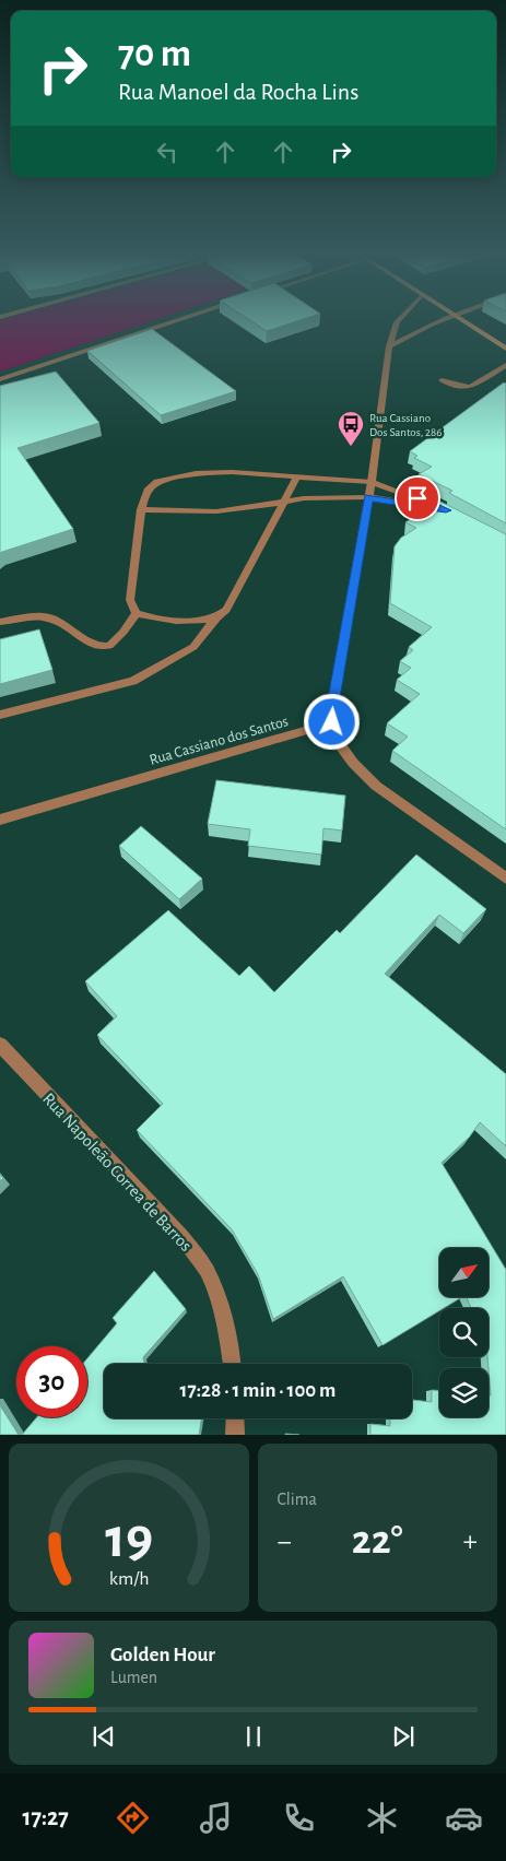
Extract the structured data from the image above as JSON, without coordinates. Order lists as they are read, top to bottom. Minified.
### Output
{"streets":{"street":["Rua Cassiano dos Santos","Rua Napoleão Correa de Barros"]},"places":{"bus stop":["Rua Cassiano Dos Santos, 286"]},"north":"top right","page":{"turn":["70 m","Rua Manoel da Rocha Lins"],"limit":"30","trip":"17:28 · 1 min · 100 m","tile":"Clima","heat":["−","22°","+"],"song":["Golden Hour","Lumen"],"tabs":"17:27","gauge":["19","km/h"]}}
